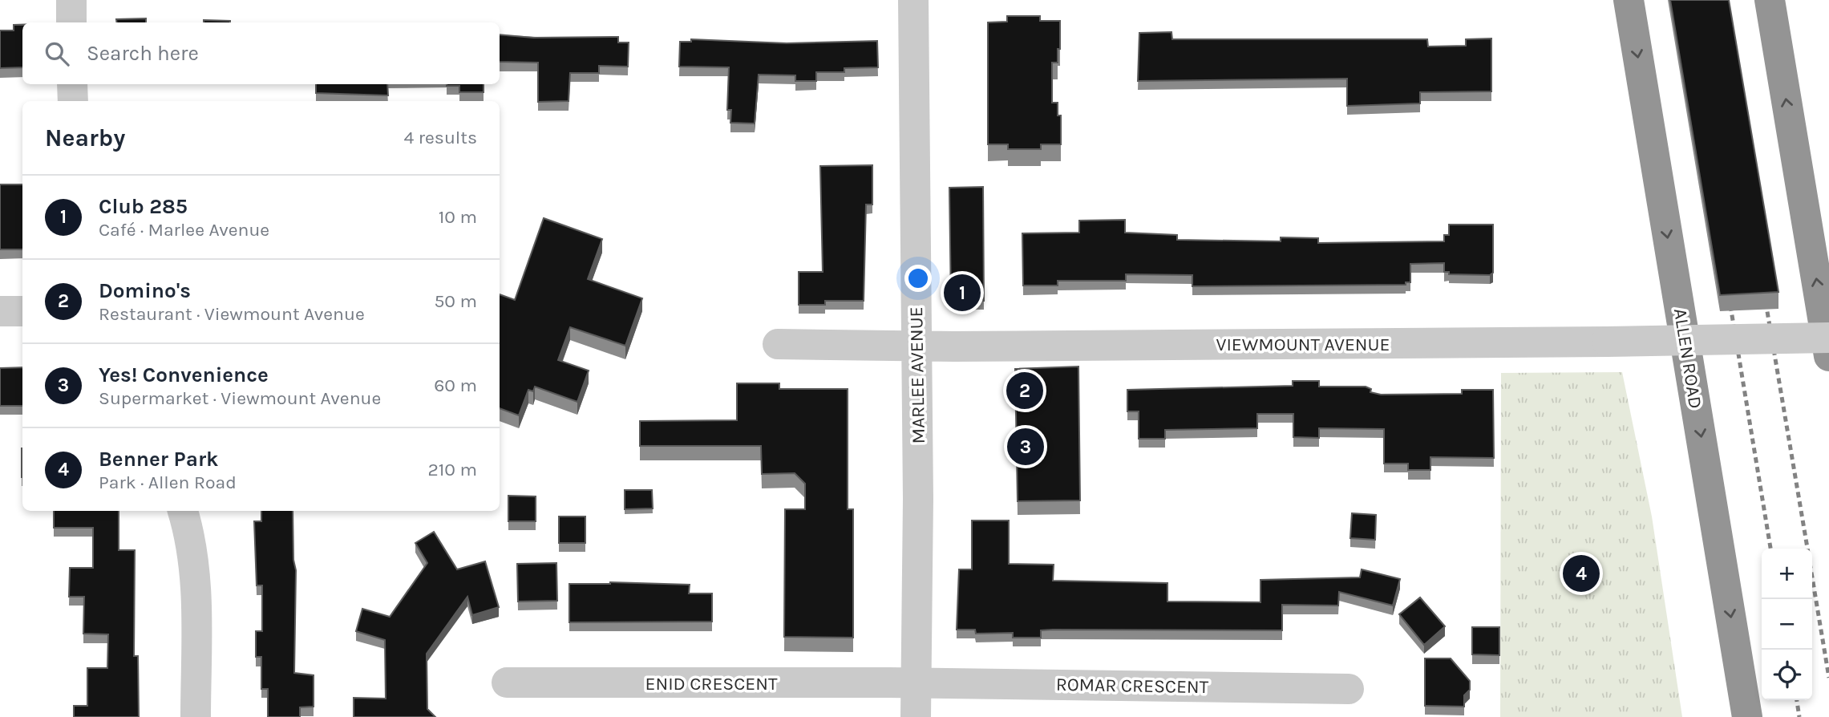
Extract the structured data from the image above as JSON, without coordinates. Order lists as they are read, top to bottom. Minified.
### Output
{"streets":{"highway":["ALLEN ROAD"],"street":["VIEWMOUNT AVENUE","MARLEE AVENUE","ENID CRESCENT","ROMAR CRESCENT"]},"crossings":[["VIEWMOUNT AVENUE","MARLEE AVENUE"],["MARLEE AVENUE","ENID CRESCENT"],["MARLEE AVENUE","ROMAR CRESCENT"],["ENID CRESCENT","ROMAR CRESCENT"]],"page":{"search":"Search here","heading":["Nearby","4 results"],"list":[{"mark":"1","name":"Club 285","note":"Café · Marlee Avenue","value":"10 m"},{"mark":"2","name":"Domino's","note":"Restaurant · Viewmount Avenue","value":"50 m"},{"mark":"3","name":"Yes! Convenience","note":"Supermarket · Viewmount Avenue","value":"60 m"},{"mark":"4","name":"Benner Park","note":"Park · Allen Road","value":"210 m"}],"pins":["1","2","3","4"],"map_buttons":["+","−"]}}
